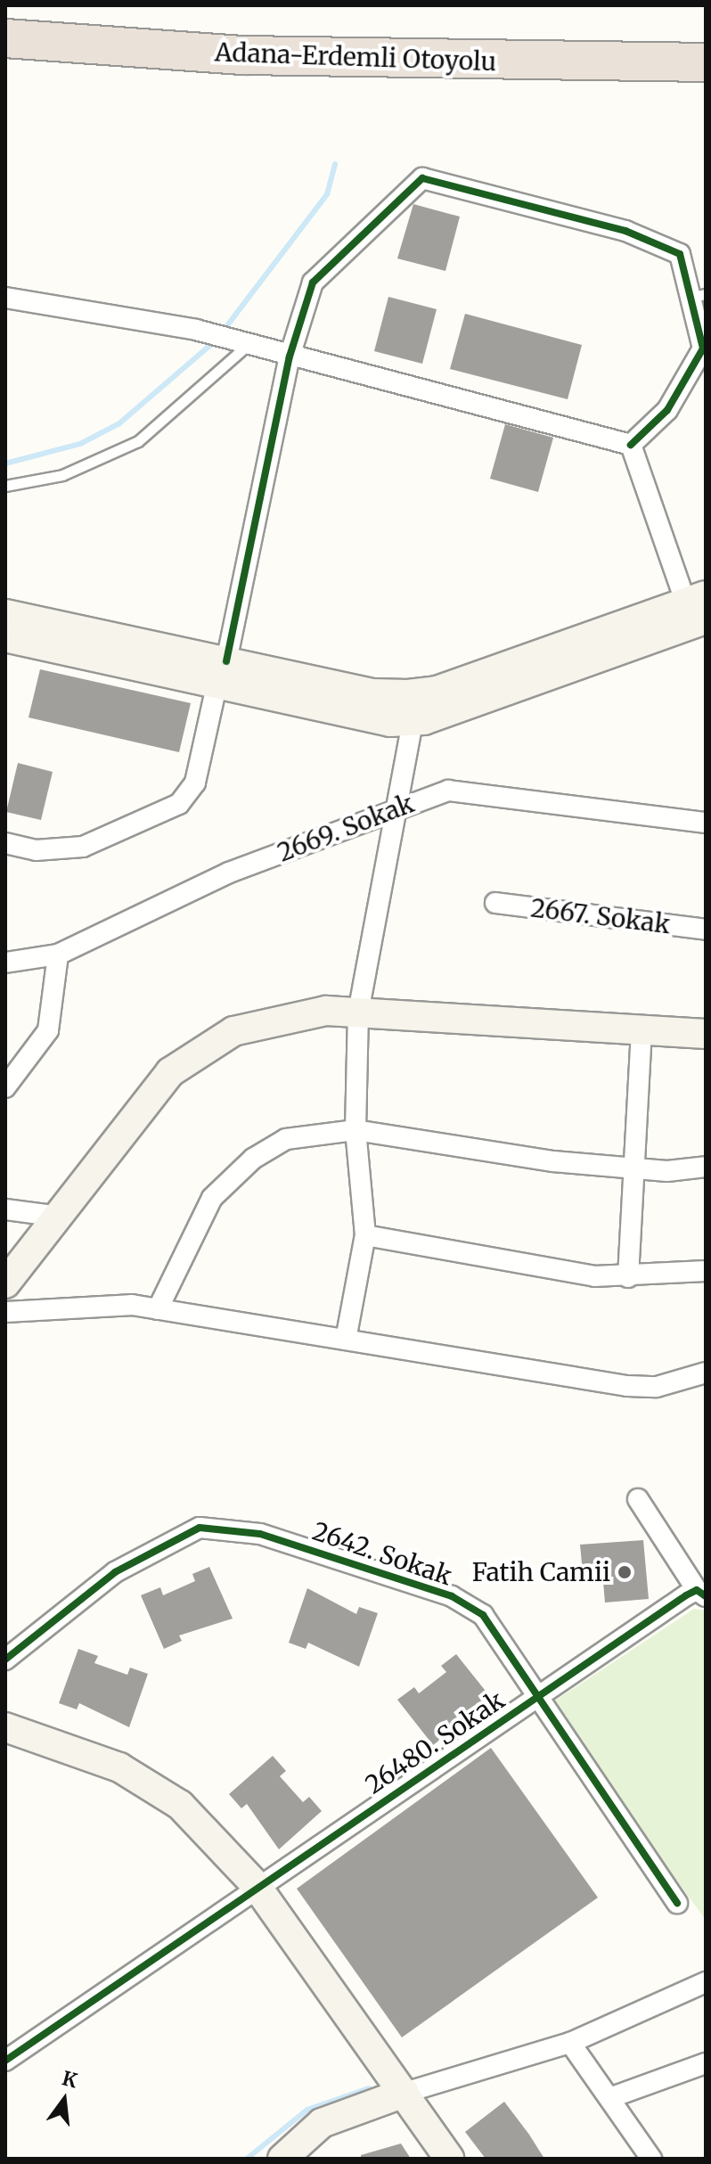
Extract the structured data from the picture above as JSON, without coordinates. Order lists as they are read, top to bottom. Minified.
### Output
{"streets":{"highway":["Adana-Erdemli Otoyolu"],"street":["2669. Sokak","2667. Sokak","2642. Sokak","26480. Sokak"]},"crossings":[["2642. Sokak","26480. Sokak"]],"places":["Fatih Camii"],"north":"top"}
